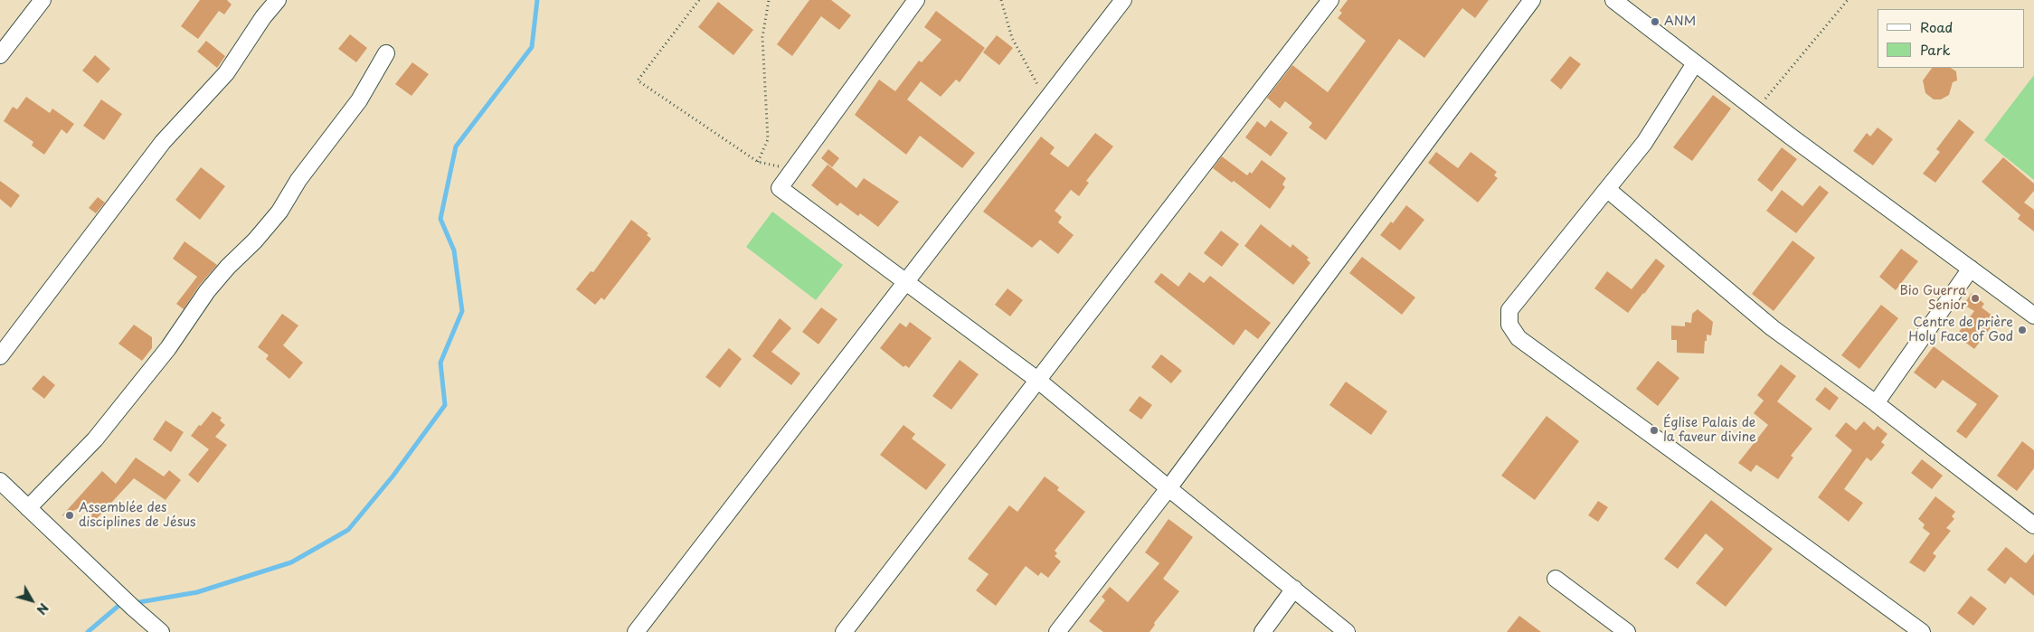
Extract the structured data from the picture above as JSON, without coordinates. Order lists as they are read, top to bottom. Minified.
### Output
{"places":["ANM","Bio Guerra Senior","Centre de prière Holy Face of God","Église Palais de la faveur divine","Assemblée des disciplines de Jésus"],"legend":["Road","Park"],"north":"bottom right"}
